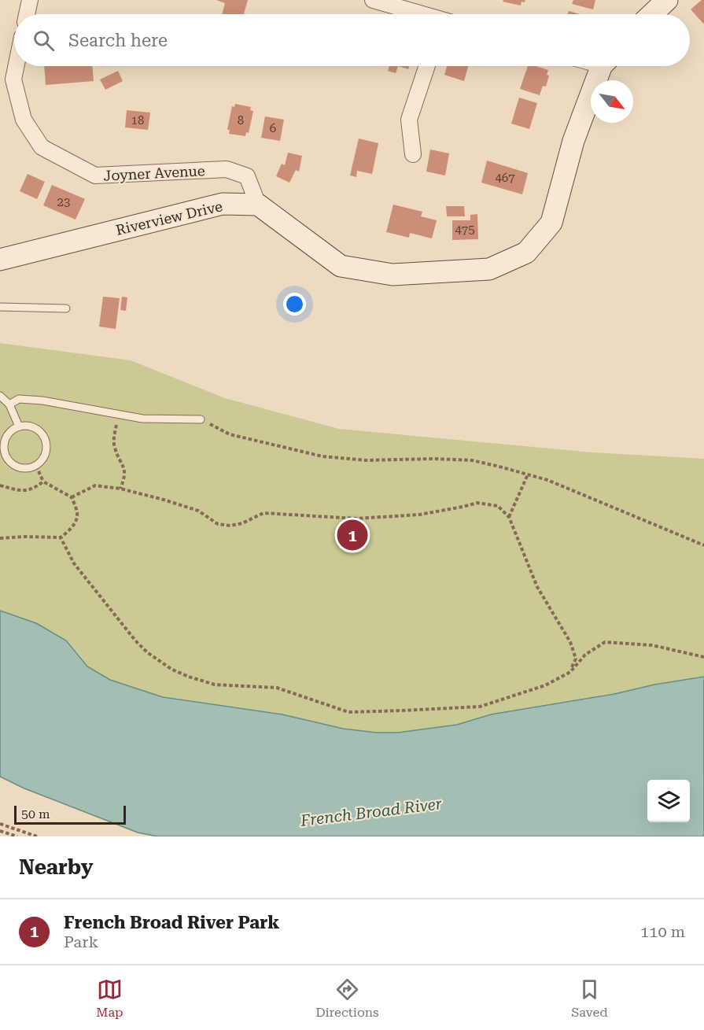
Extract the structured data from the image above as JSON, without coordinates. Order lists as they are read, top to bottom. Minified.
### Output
{"streets":{"street":["Joyner Avenue","Riverview Drive"]},"crossings":[["Joyner Avenue","Riverview Drive"]],"water":["French Broad River"],"house_numbers":["18","8","6","467","23","475"],"scale_bar":"50 m","north":"bottom right","page":{"search":"Search here","pins":"1","scale":"50 m","heading":"Nearby","list":[{"mark":"1","name":"French Broad River Park","note":"Park","value":"110 m"}],"nav":["Map","Directions","Saved"]}}
